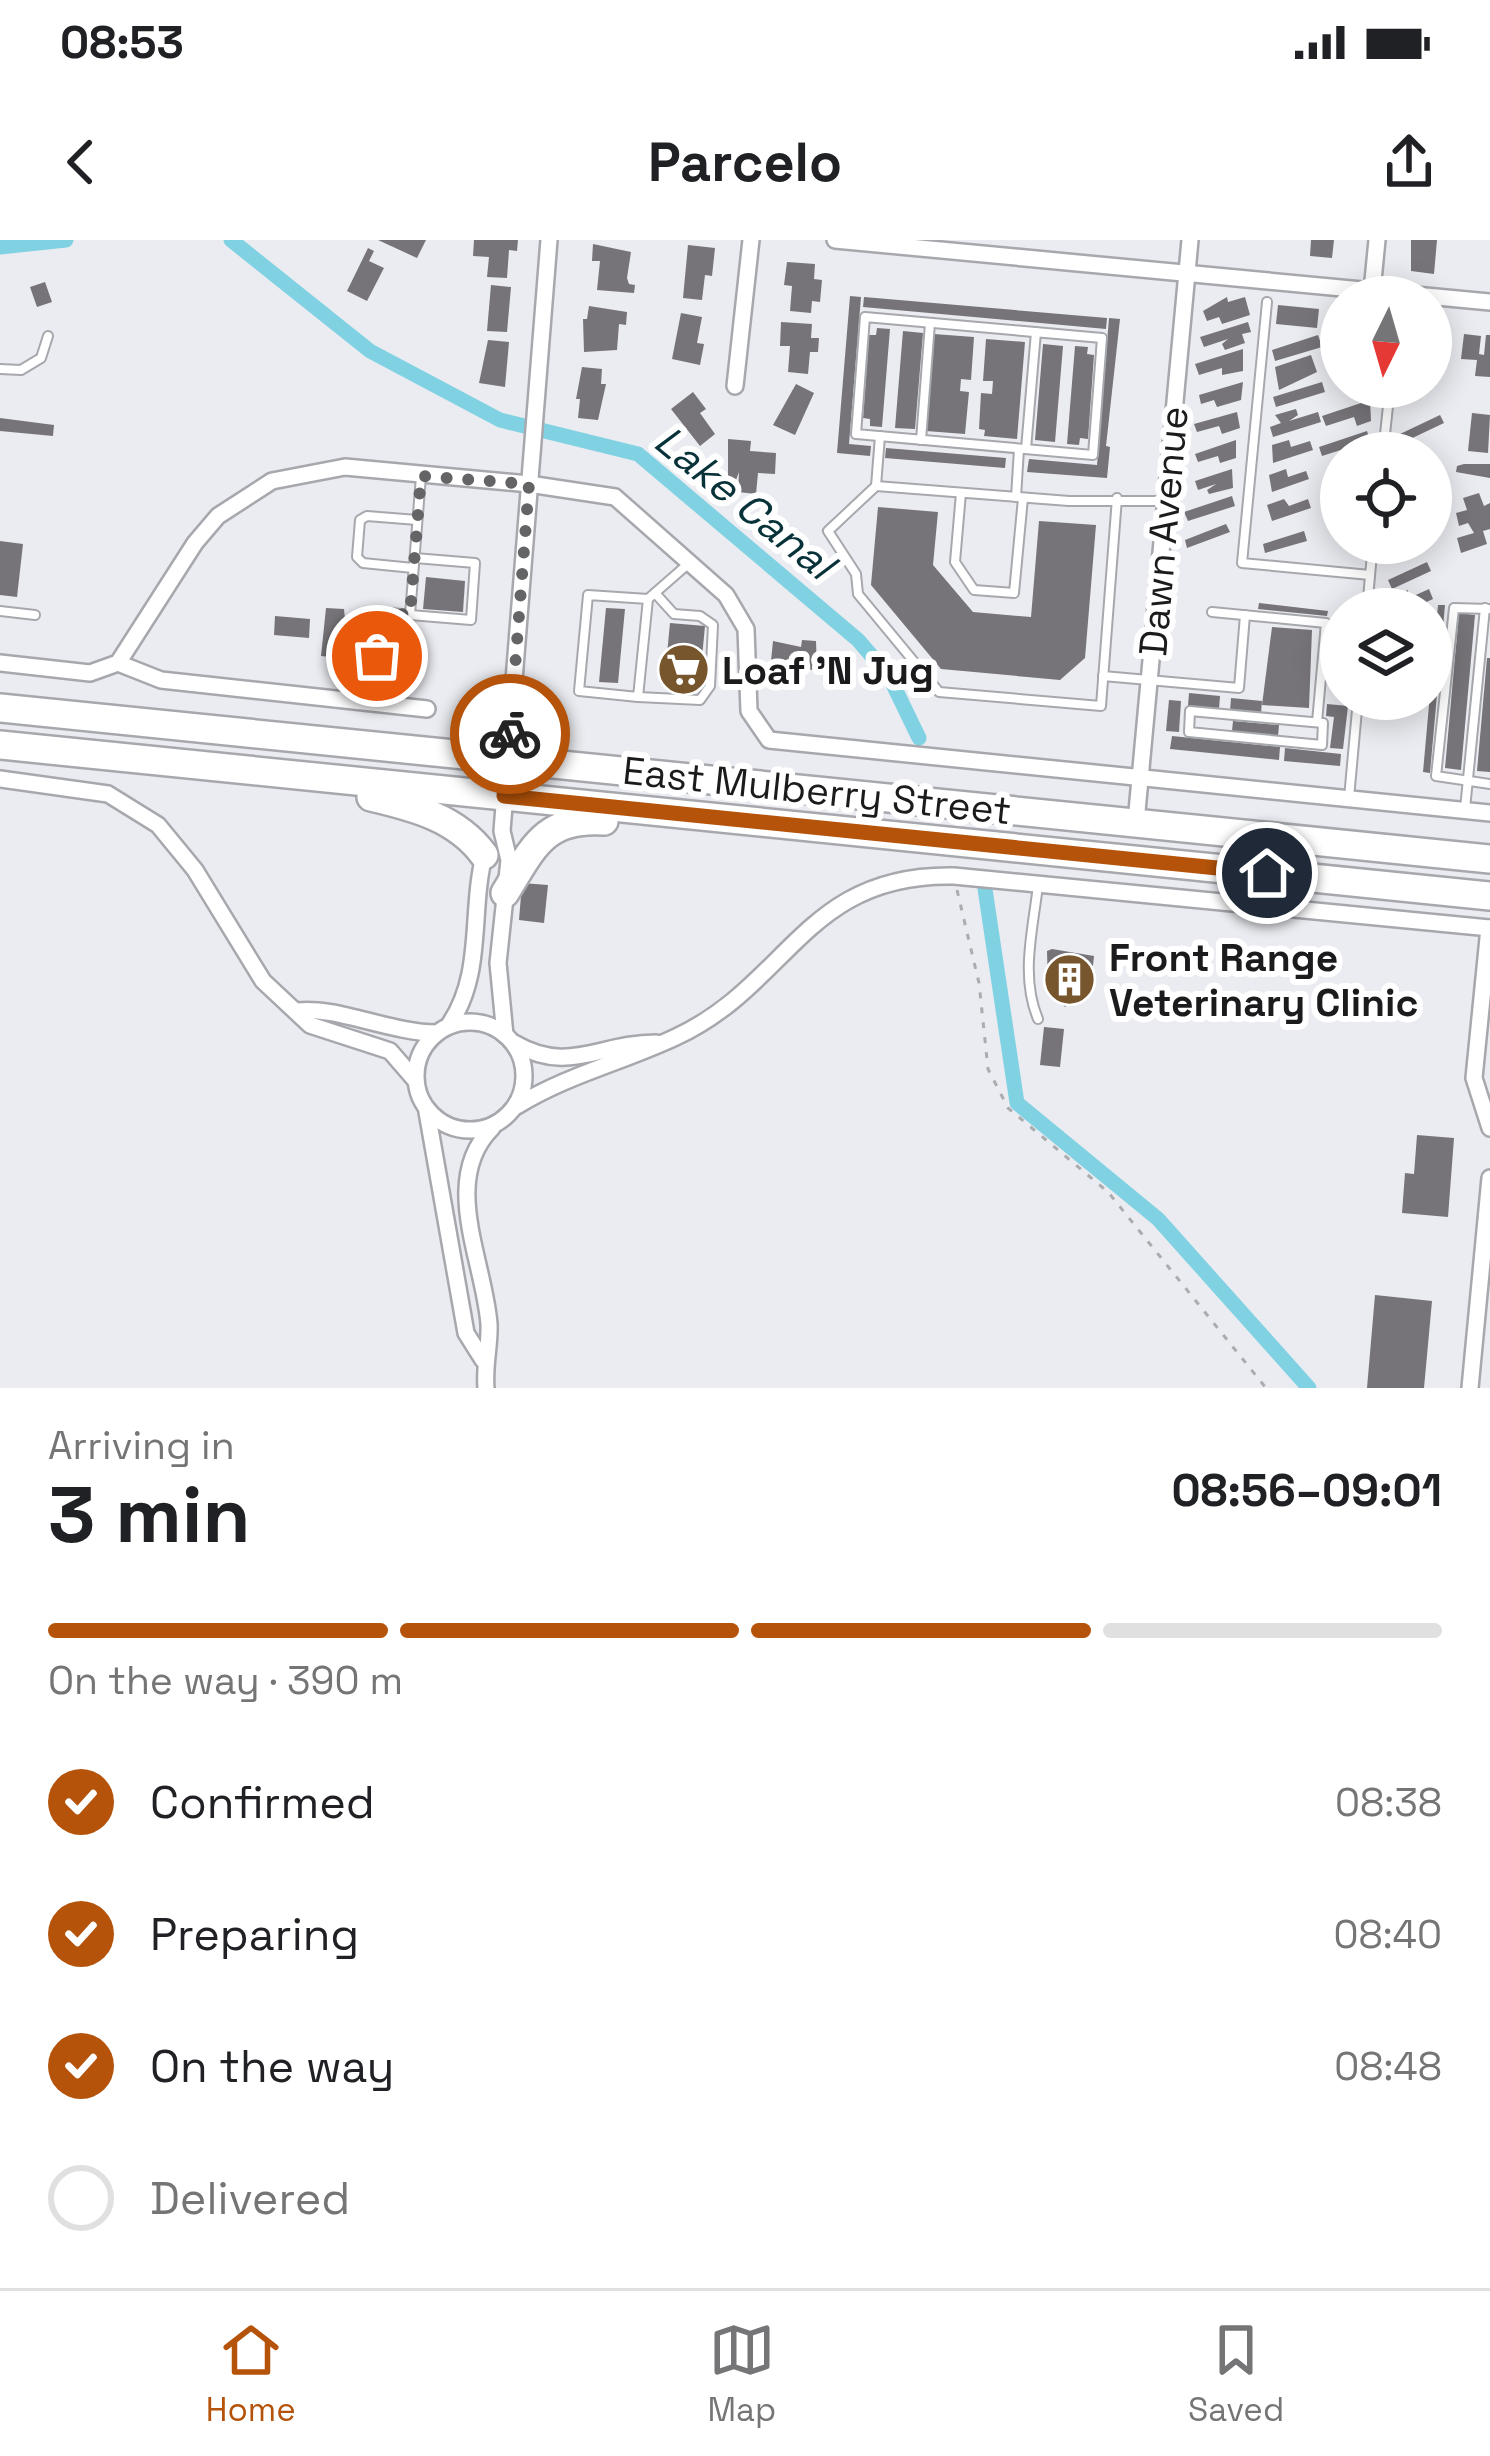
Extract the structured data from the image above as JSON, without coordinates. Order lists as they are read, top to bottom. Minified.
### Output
{"streets":{"highway":["East Mulberry Street"],"street":["Dawn Avenue"]},"crossings":[["Dawn Avenue","East Mulberry Street"]],"water":["Lake Canal"],"places":{"supermarket":["Loaf 'N Jug"],"building":["Front Range Veterinary Clinic"]},"north":"bottom","page":{"status":"08:53","header":"Parcelo","heading":["3 min","Arriving in","08:56–09:01"],"bar":"On the way · 390 m","list":[["Confirmed","08:38"],["Preparing","08:40"],["On the way","08:48"],"Delivered"],"tabs":["Home","Map","Saved"]}}
